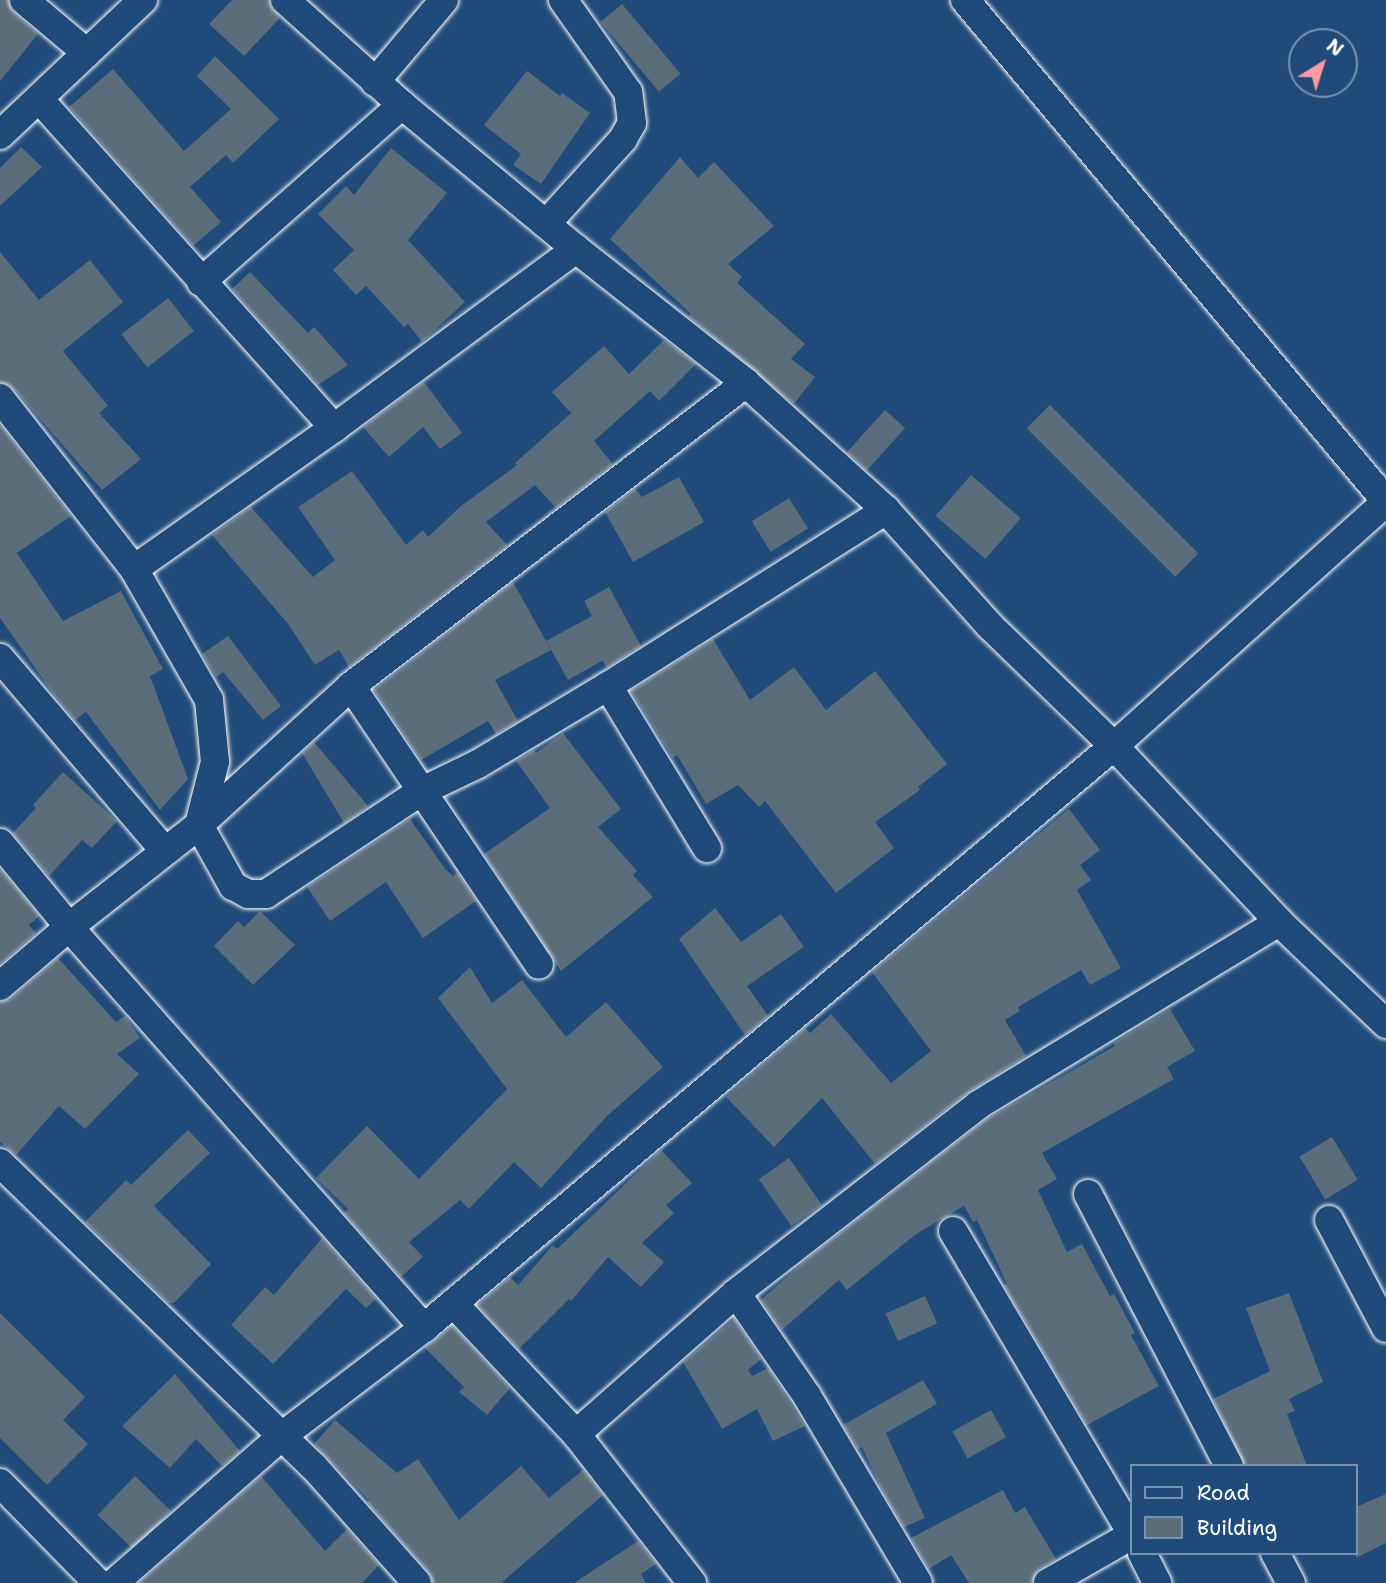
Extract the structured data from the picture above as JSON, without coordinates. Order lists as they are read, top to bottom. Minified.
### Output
{"legend":["Road","Building"],"north":"top right"}
